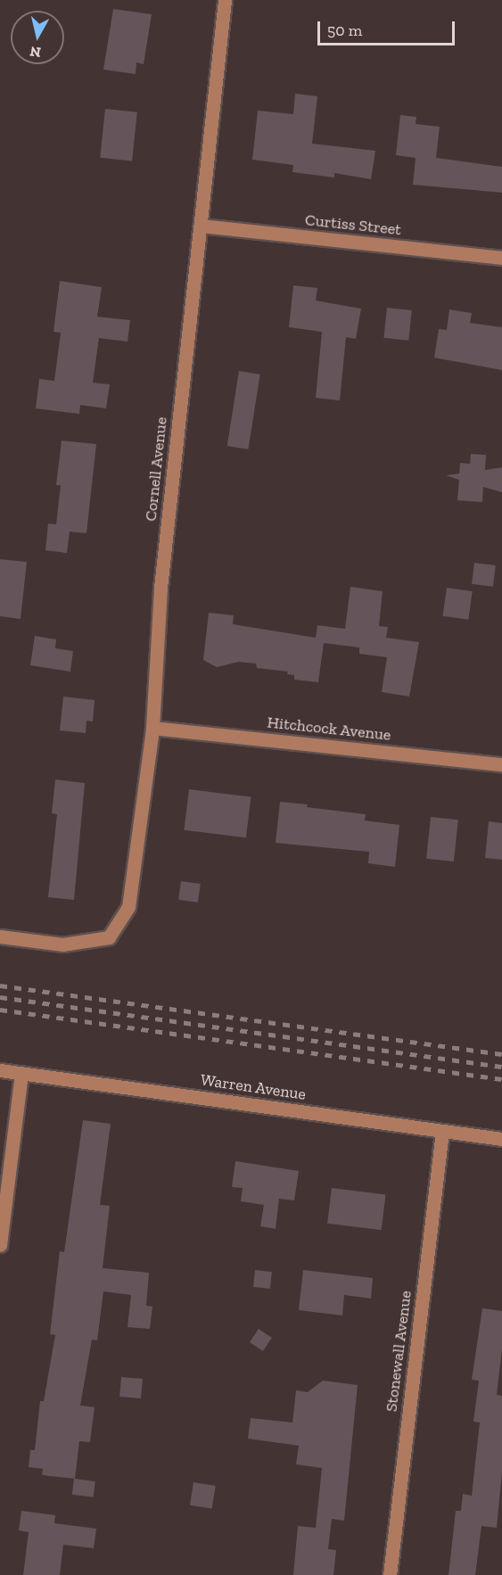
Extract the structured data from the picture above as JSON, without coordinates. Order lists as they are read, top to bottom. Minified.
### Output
{"streets":{"street":["Curtiss Street","Cornell Avenue","Hitchcock Avenue","Warren Avenue","Stonewall Avenue"]},"crossings":[["Curtiss Street","Cornell Avenue"],["Cornell Avenue","Hitchcock Avenue"],["Warren Avenue","Stonewall Avenue"]],"scale_bar":"50 m","north":"bottom"}
